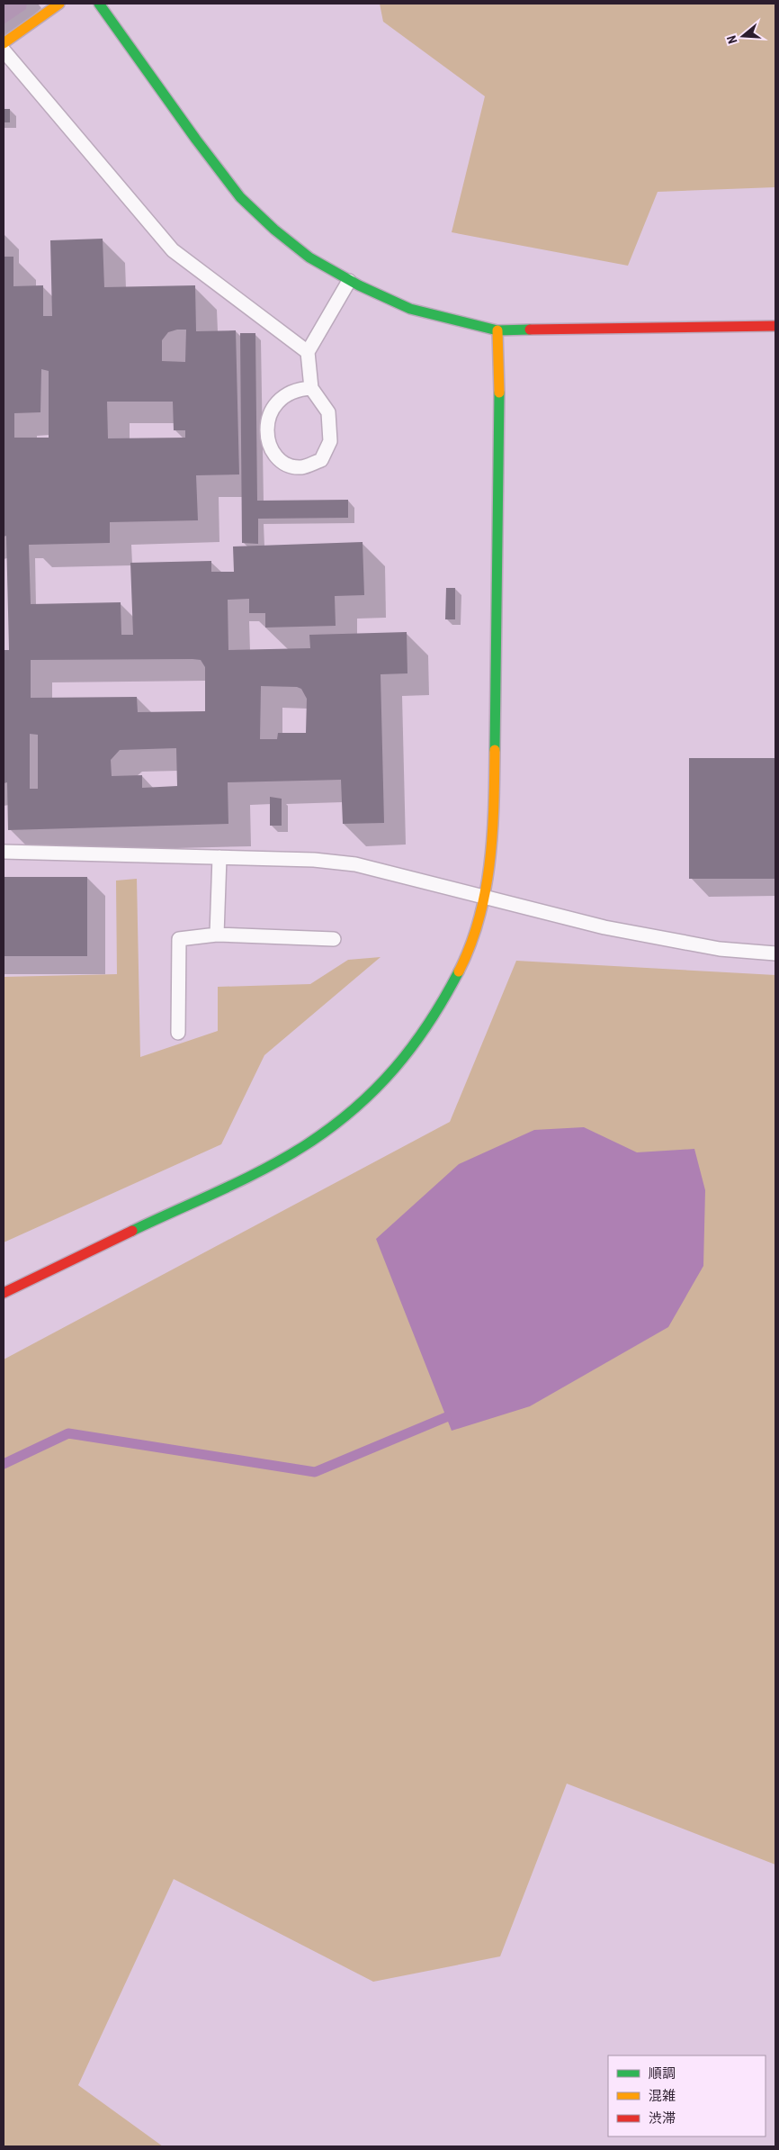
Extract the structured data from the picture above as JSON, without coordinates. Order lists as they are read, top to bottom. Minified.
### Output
{"legend":["順調","混雑","渋滞"],"north":"left"}
